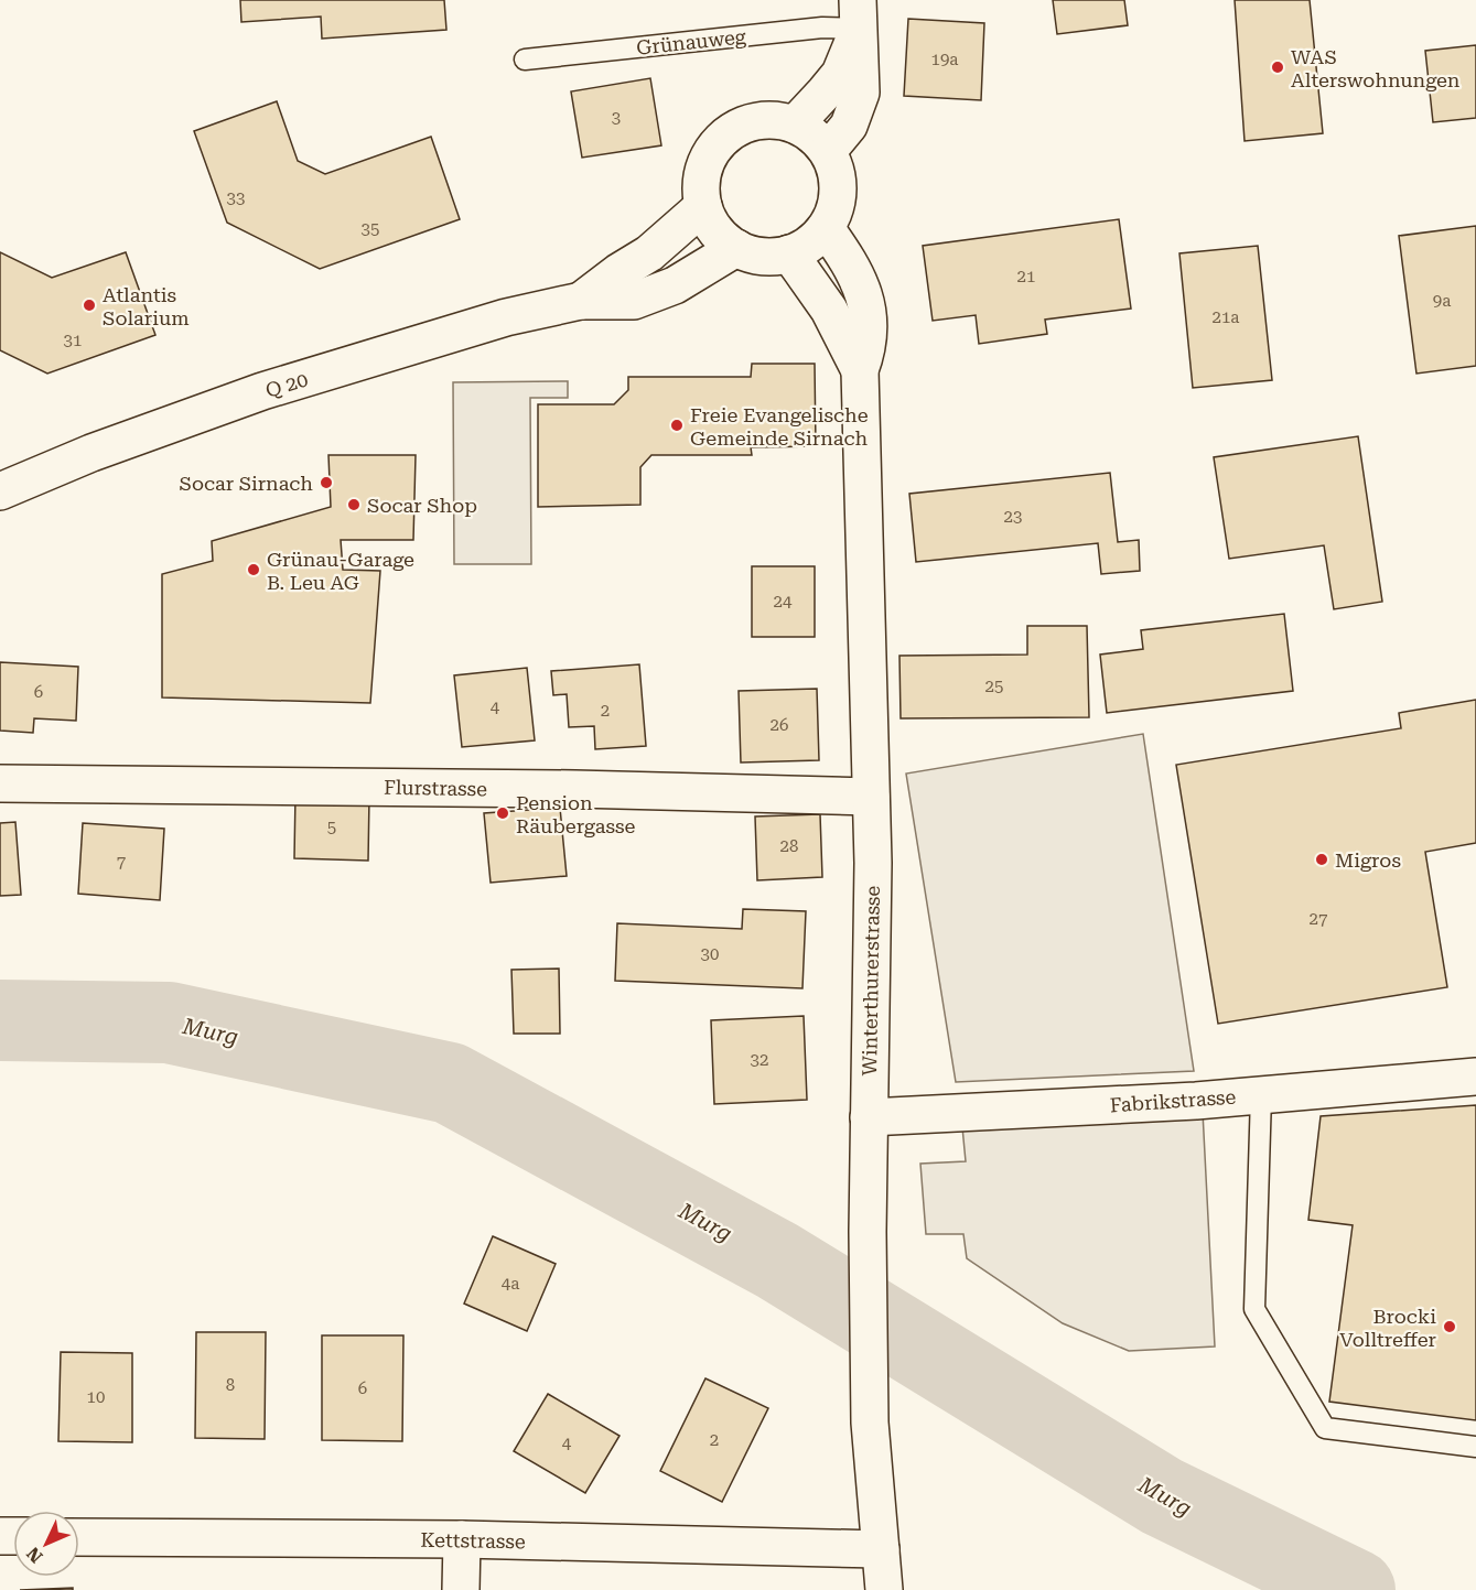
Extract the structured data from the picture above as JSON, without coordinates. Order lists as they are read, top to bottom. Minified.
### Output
{"streets":{"street":["Q 20","Flurstrasse","Winterthurerstrasse","Fabrikstrasse","Kettstrasse"],"lane":["Grünauweg"]},"crossings":[["Q 20","Winterthurerstrasse"],["Flurstrasse","Winterthurerstrasse"],["Winterthurerstrasse","Fabrikstrasse"],["Winterthurerstrasse","Kettstrasse"]],"water":["Murg"],"places":["WAS Alterswohnungen","Atlantis Solarium","Freie Evangelische Gemeinde Sirnach","Socar Sirnach","Socar Shop","Grünau-Garage B. Leu AG","Pension Räubergasse","Migros","Brocki Volltreffer"],"house_numbers":["19a","3","33","35","21","9a","21a","31","23","24","25","6","4","2","26","5","28","7","27","30","32","4a","8","6","10","2","4"],"north":"bottom left"}
